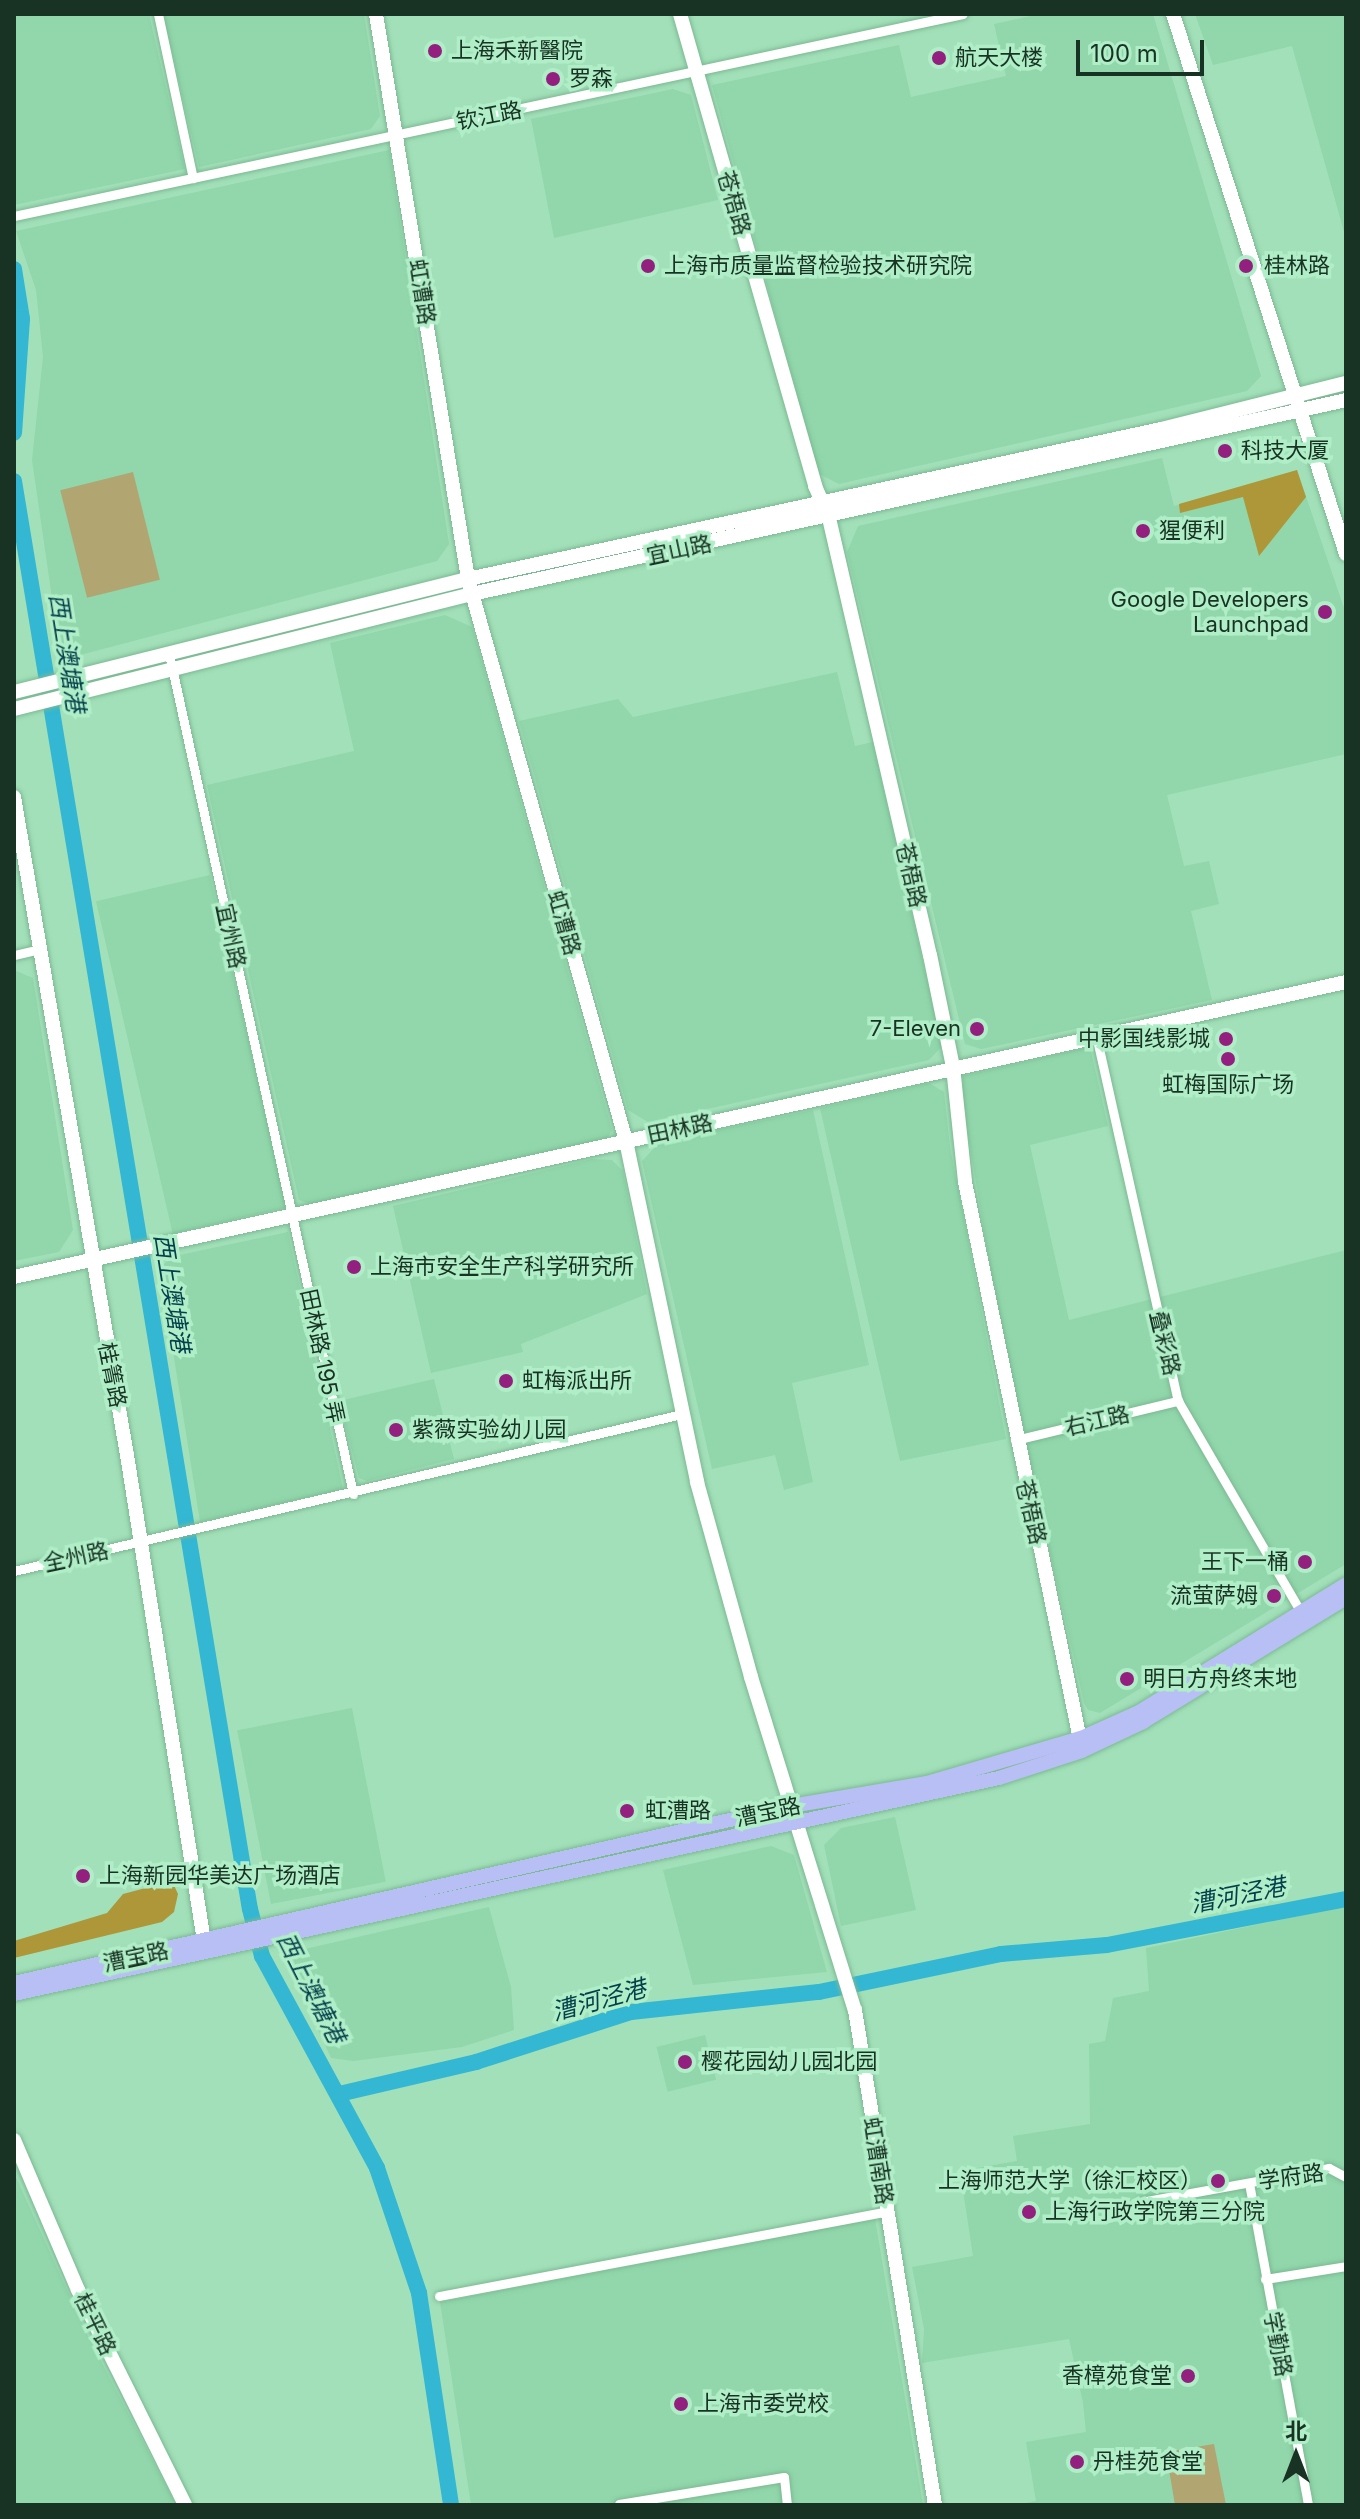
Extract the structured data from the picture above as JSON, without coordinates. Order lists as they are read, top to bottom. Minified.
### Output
{"streets":{"main road":["苍梧路","虹漕路","宜山路","田林路","桂箐路","漕宝路","虹漕南路","桂平路"],"street":["钦江路","宜州路","叠彩路","田林路 195 弄","右江路","全州路","学府路","学勤路"]},"crossings":[["钦江路","苍梧路"],["钦江路","虹漕路"],["苍梧路","宜山路"],["苍梧路","田林路"],["苍梧路","右江路"],["苍梧路","漕宝路"],["虹漕路","宜山路"],["虹漕路","田林路"],["虹漕路","全州路"],["虹漕路","漕宝路"],["虹漕路","虹漕南路"],["宜山路","宜州路"],["宜州路","田林路"],["宜州路","田林路 195 弄"],["田林路","叠彩路"],["田林路","田林路 195 弄"],["田林路","桂箐路"],["叠彩路","右江路"],["叠彩路","漕宝路"],["田林路 195 弄","全州路"],["桂箐路","全州路"],["桂箐路","漕宝路"],["漕宝路","虹漕南路"],["学府路","学勤路"]],"water":["西上澳塘港","漕河泾港"],"places":["上海禾新醫院","航天大楼","罗森","上海市质量监督检验技术研究院","桂林路","科技大厦","猩便利","Google Developers Launchpad","7-Eleven","中影国线影城","虹梅国际广场","上海市安全生产科学研究所","虹梅派出所","紫薇实验幼儿园","王下一桶","流萤萨姆","明日方舟终末地","虹漕路","上海新园华美达广场酒店","樱花园幼儿园北园","上海师范大学（徐汇校区）","上海行政学院第三分院","香樟苑食堂","上海市委党校","丹桂苑食堂"],"scale_bar":"100 m","north":"top"}
